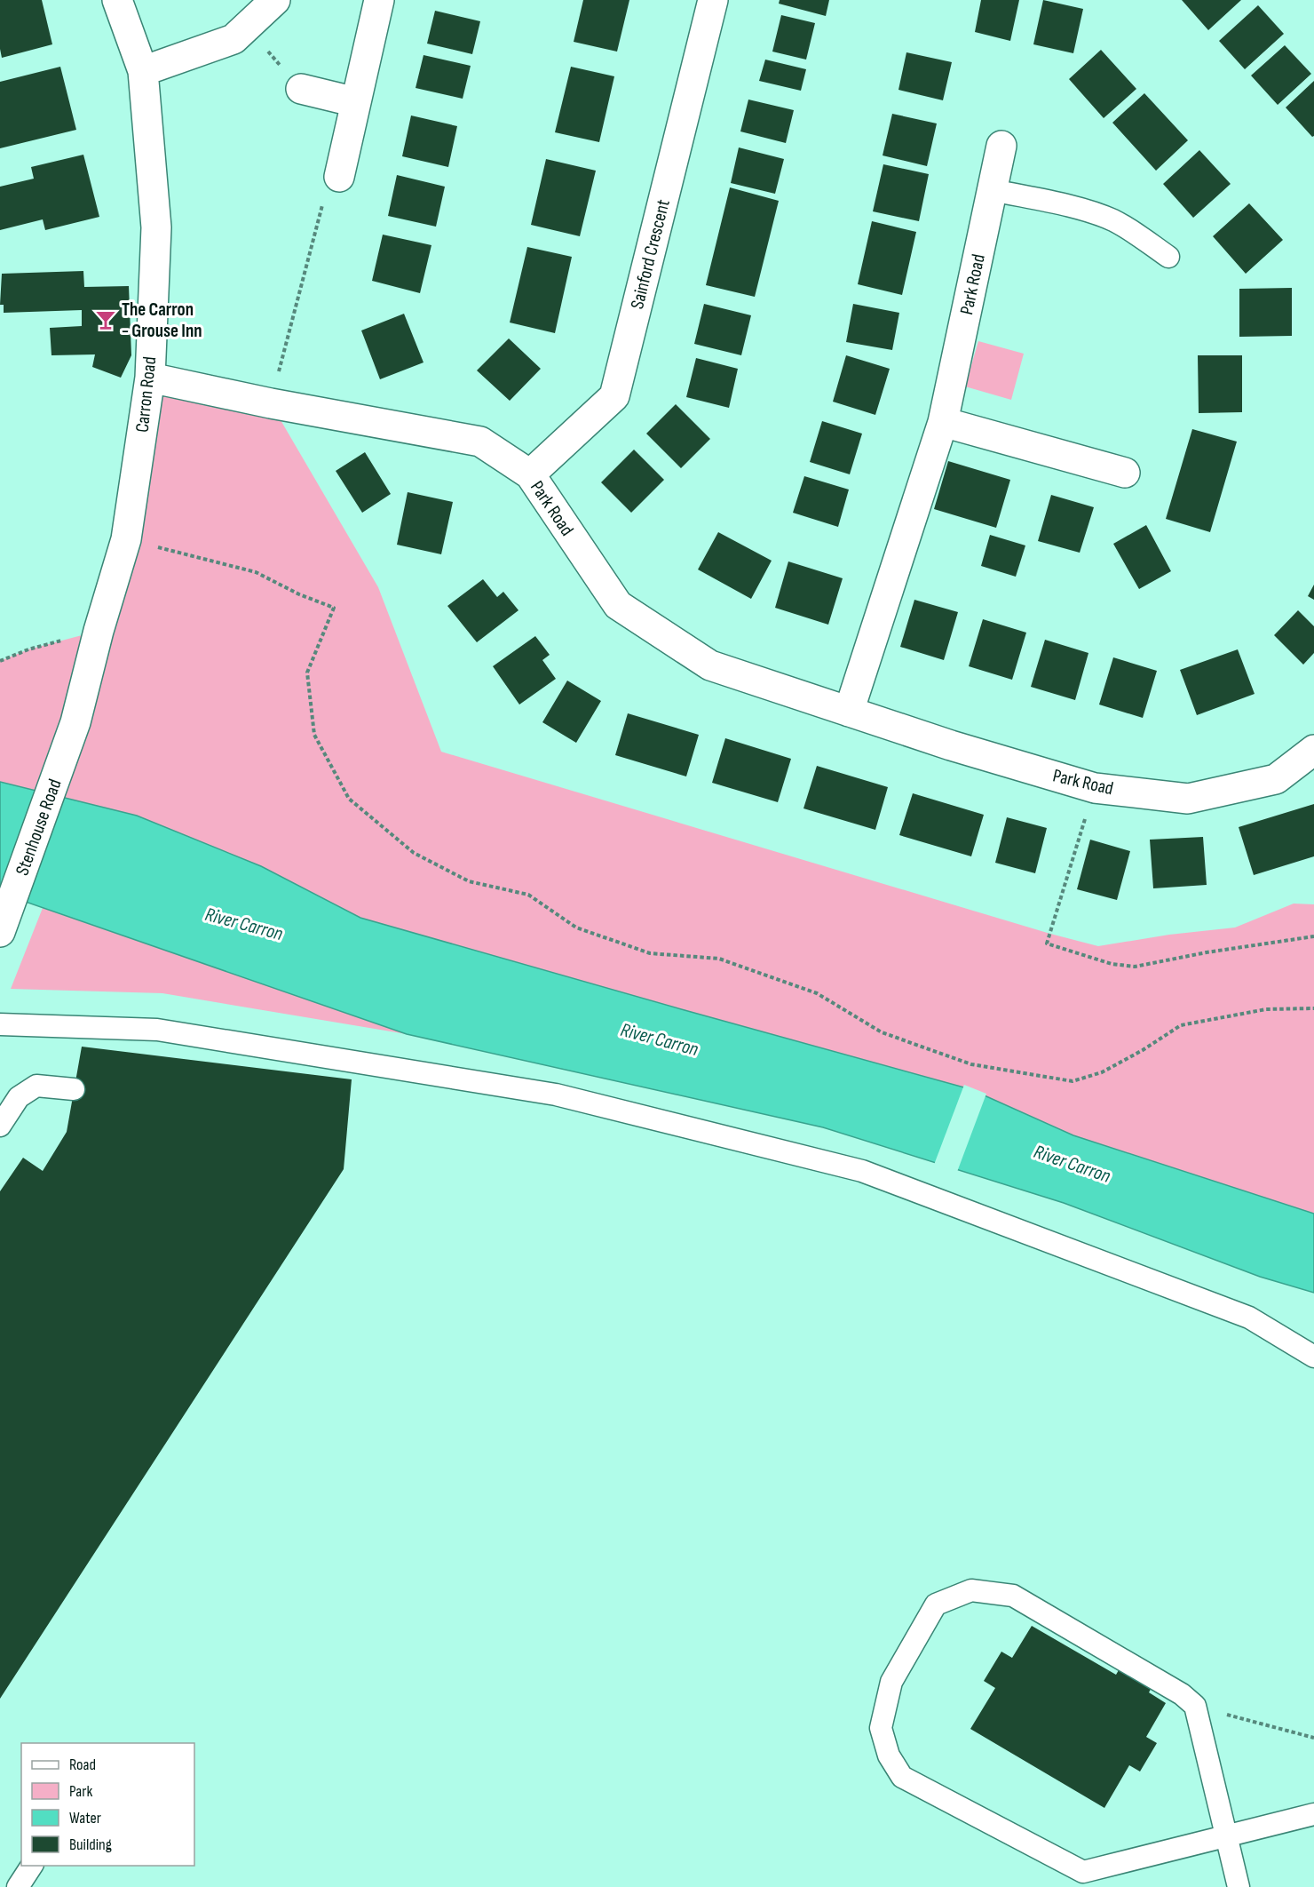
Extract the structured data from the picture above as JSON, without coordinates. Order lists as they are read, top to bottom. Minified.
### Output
{"streets":{"street":["Sainford Crescent","Park Road","Carron Road","Stenhouse Road"]},"crossings":[["Sainford Crescent","Park Road"],["Park Road","Carron Road"],["Carron Road","Stenhouse Road"]],"water":["River Carron"],"places":{"bar":["The Carron - Grouse Inn"]},"legend":["Road","Park","Water","Building"]}
